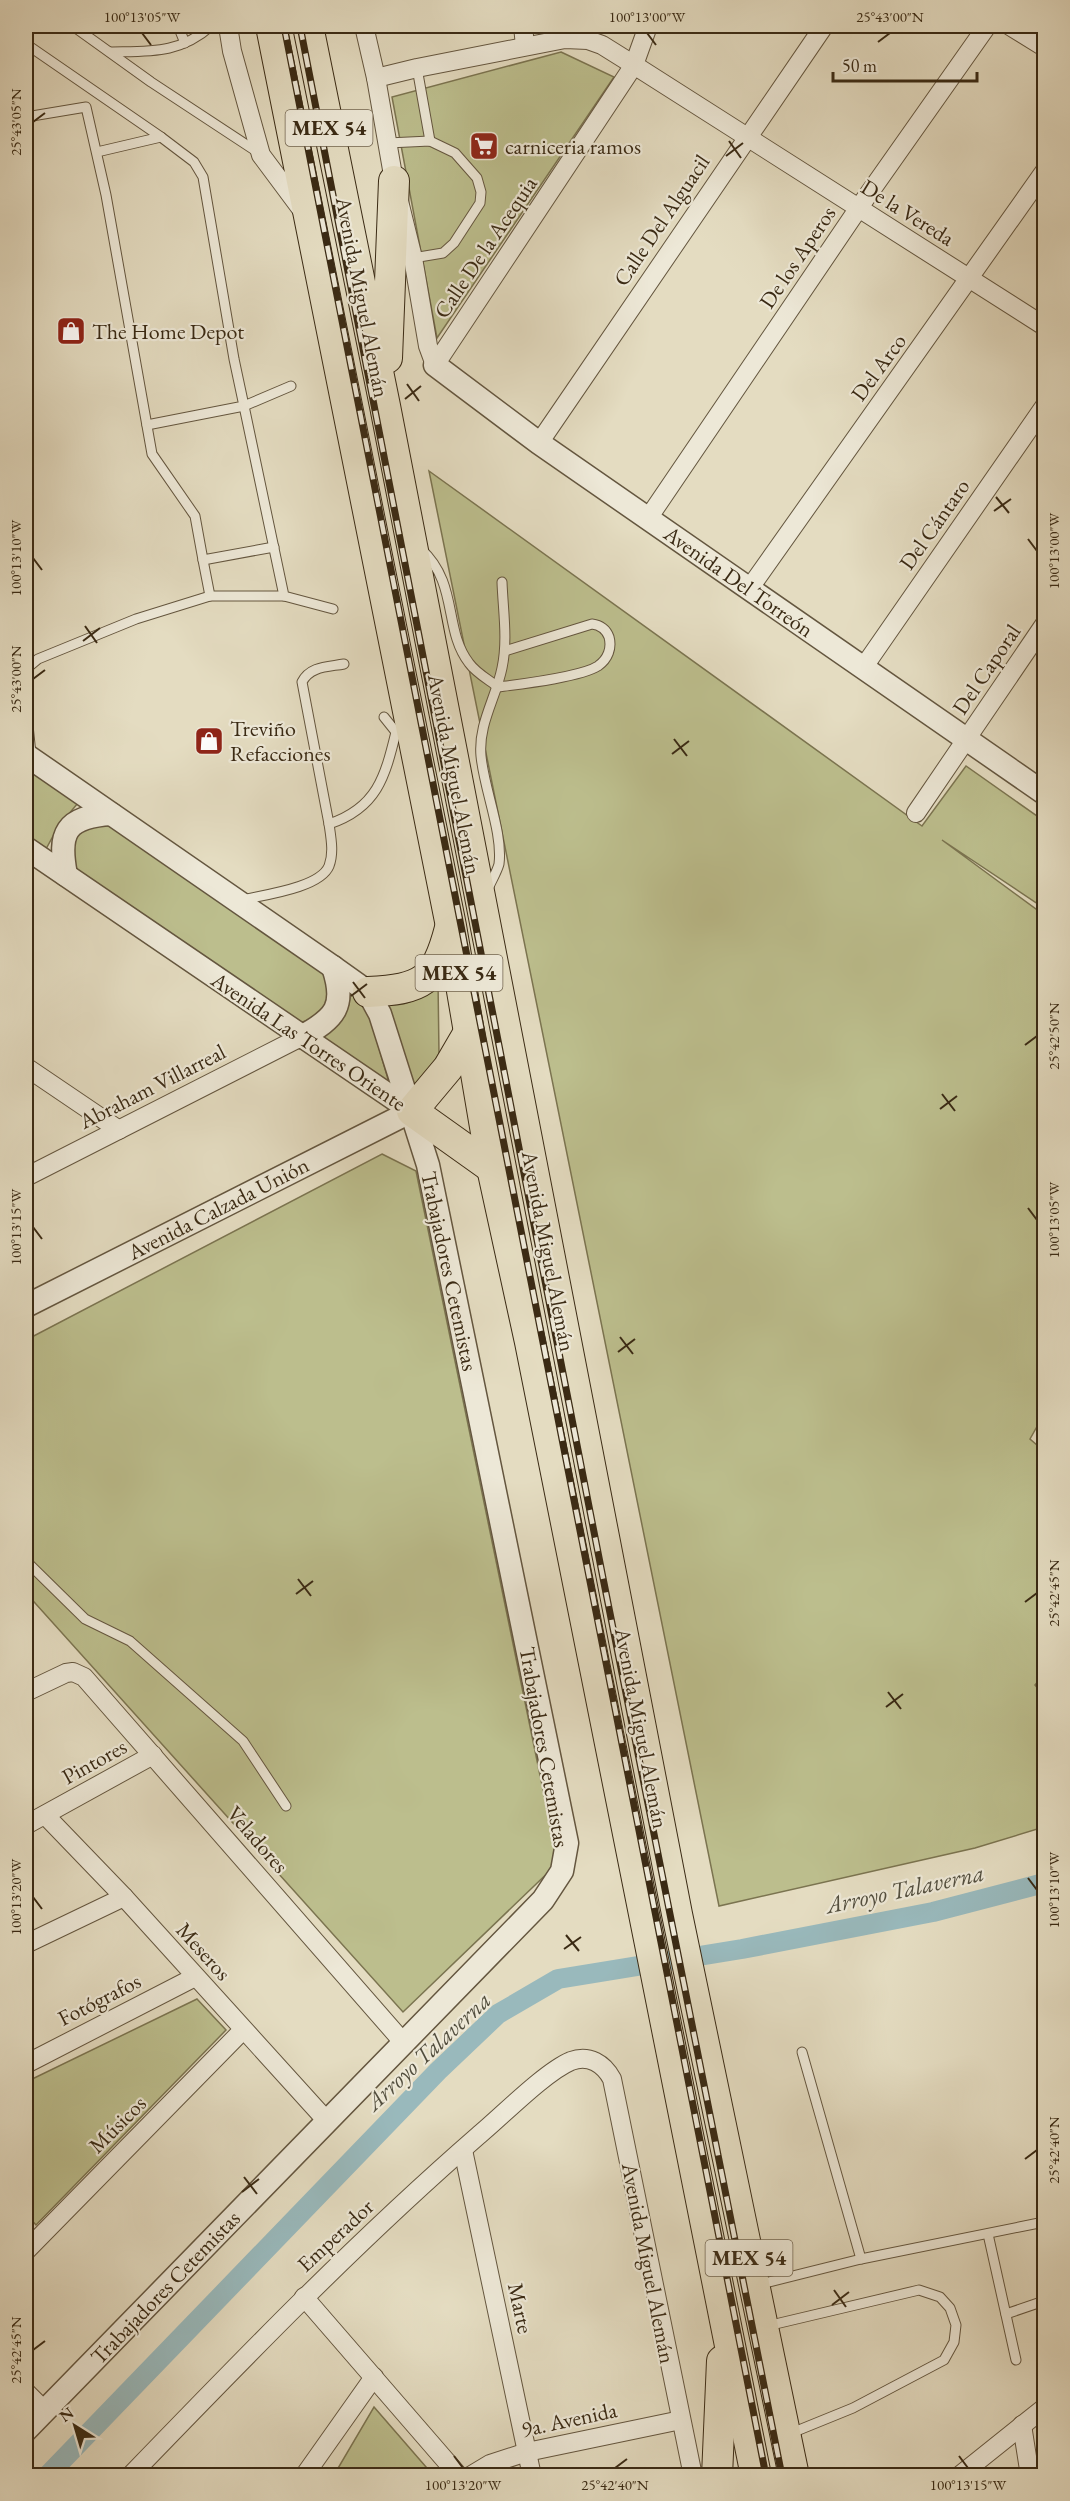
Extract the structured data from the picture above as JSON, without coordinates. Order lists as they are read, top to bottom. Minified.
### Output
{"streets":{"highway":["MEX 54","Avenida Miguel Alemán"],"street":["De la Vereda","Calle Del Alguacil","Calle De la Acequia","De los Aperos","Del Arco","Del Cántaro","Avenida Del Torreón","Del Caporal","Avenida Las Torres Oriente","Abraham Villarreal","Avenida Calzada Unión","Trabajadores Cetemistas","Pintores","Veladores","Meseros","Fotógrafos","Músicos","Emperador","Marte","9a. Avenida"]},"crossings":[["De la Vereda","Calle Del Alguacil"],["De la Vereda","Calle De la Acequia"],["De la Vereda","De los Aperos"],["De la Vereda","Del Arco"],["Calle Del Alguacil","Avenida Del Torreón"],["Calle De la Acequia","Avenida Del Torreón"],["De los Aperos","Avenida Del Torreón"],["Avenida Miguel Alemán","Emperador"],["Avenida Miguel Alemán","9a. Avenida"],["Del Arco","Avenida Del Torreón"],["Del Cántaro","Avenida Del Torreón"],["Avenida Del Torreón","Del Caporal"],["Avenida Las Torres Oriente","Abraham Villarreal"],["Avenida Las Torres Oriente","Avenida Calzada Unión"],["Avenida Las Torres Oriente","Trabajadores Cetemistas"],["Avenida Calzada Unión","Trabajadores Cetemistas"],["Trabajadores Cetemistas","Veladores"],["Trabajadores Cetemistas","Meseros"],["Pintores","Veladores"],["Pintores","Meseros"],["Meseros","Fotógrafos"],["Meseros","Músicos"],["Emperador","Marte"],["Marte","9a. Avenida"]],"water":["Arroyo Talaverna"],"places":{"supermarket":["carniceria ramos"],"shop":["The Home Depot","Treviño Refacciones"]},"scale_bar":"50 m","north":"top left","coordinates":["100°13'05\"W","100°13'00\"W","25°43'00\"N","25°43'05\"N","100°13'10\"W","25°42'50\"N","100°13'15\"W","25°42'45\"N","100°13'20\"W","25°42'40\"N"]}
